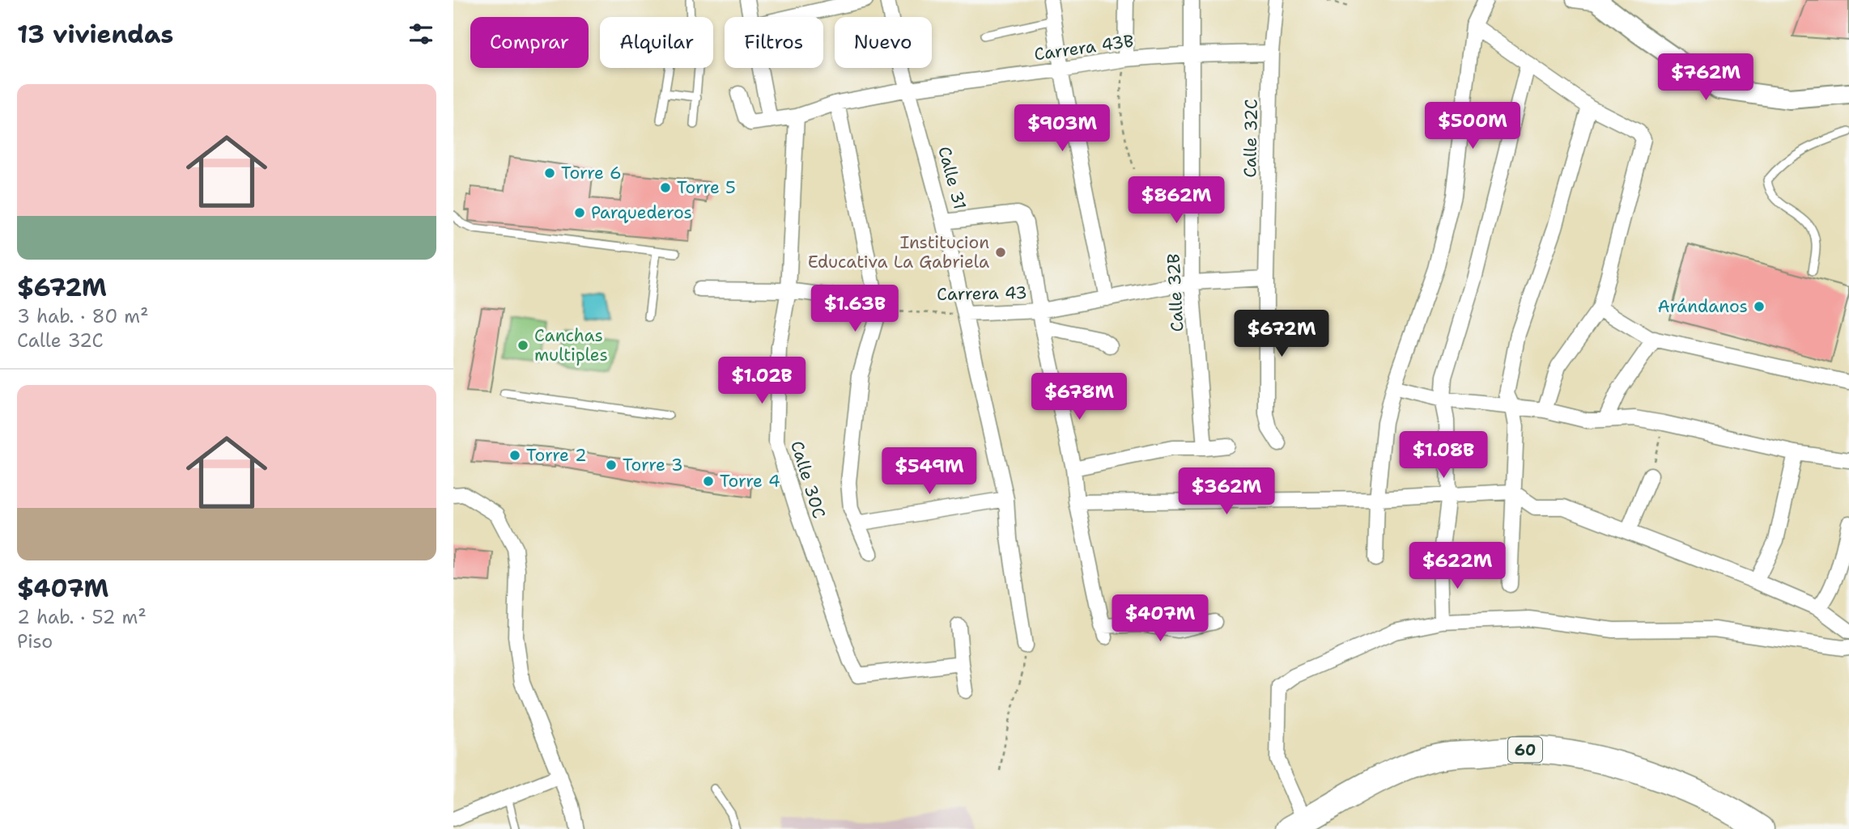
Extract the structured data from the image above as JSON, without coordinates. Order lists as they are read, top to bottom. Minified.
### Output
{"streets":{"highway":["60"],"street":["Carrera 43B","Calle 32C","Calle 31","Calle 32B","Carrera 43","Calle 30C"]},"crossings":[["Carrera 43B","Calle 32C"],["Carrera 43B","Calle 31"],["Carrera 43B","Calle 32B"],["Carrera 43B","Calle 30C"],["Calle 32C","Carrera 43"],["Calle 31","Carrera 43"],["Calle 32B","Carrera 43"]],"places":["Torre 6","Torre 5","Parquederos","Institucion Educativa La Gabriela","Arándanos","Canchas multiples","Torre 2","Torre 3","Torre 4"],"page":{"heading":"13 viviendas","chip":["Comprar","Alquilar","Filtros","Nuevo"],"price":["$762M","$500M","$903M","$862M","$1.63B","$672M","$1.02B","$678M","$1.08B","$549M","$362M","$622M","$407M"],"list":[{"name":"$672M","note":"3 hab. · 80 m² · Calle 32C"},{"name":"$407M","note":"2 hab. · 52 m² · Piso"}]}}
